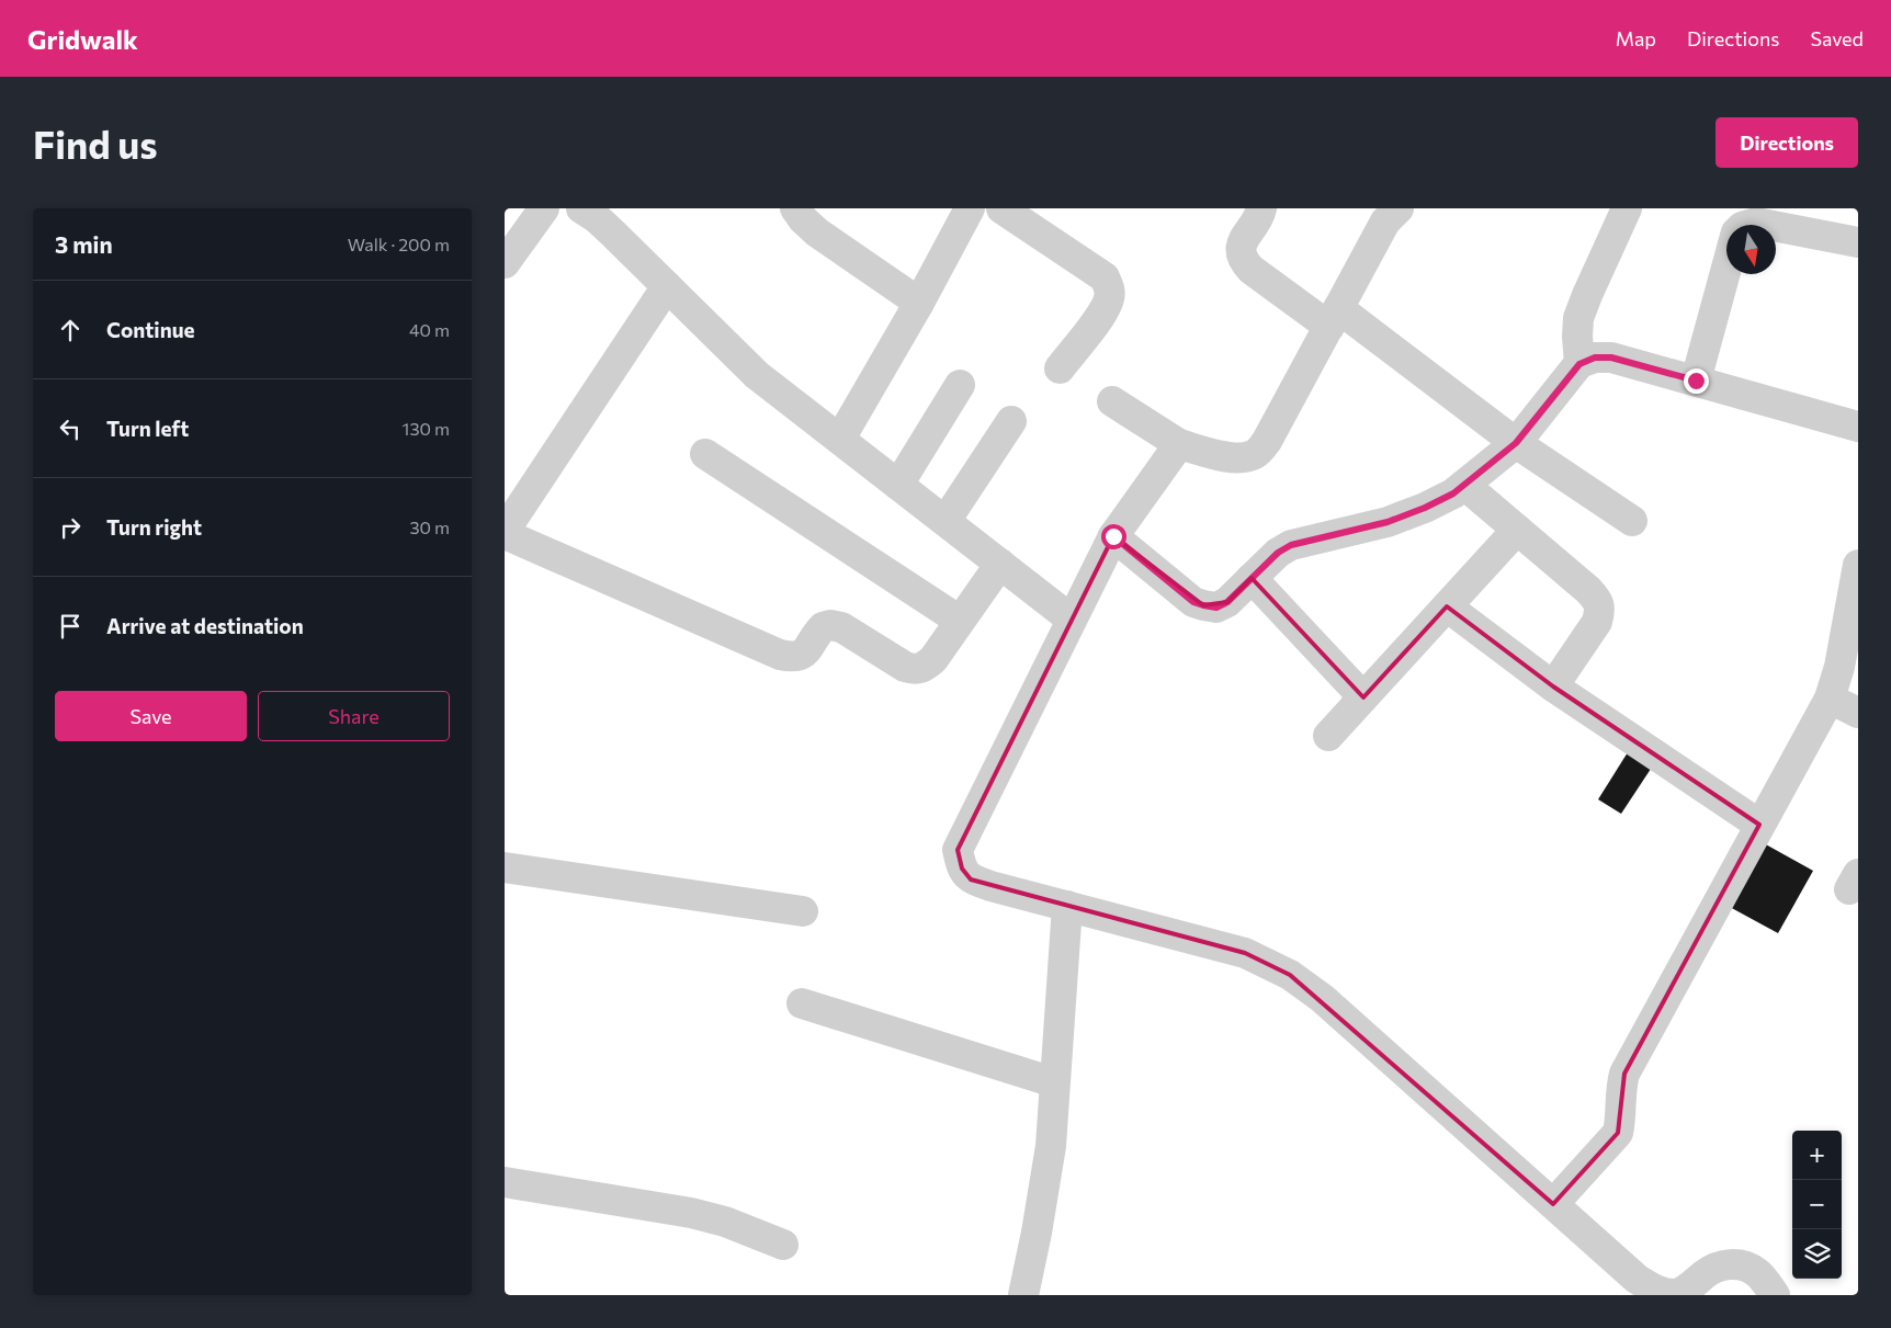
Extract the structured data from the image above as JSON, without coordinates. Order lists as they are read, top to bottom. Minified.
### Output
{"north":"bottom","page":{"header":"Gridwalk","nav":["Map","Directions","Saved"],"buttons":["Directions",["Save","Share"]],"title":"Find us","heading":["3 min","Walk · 200 m"],"list":[["Continue","40 m"],["Turn left","130 m"],["Turn right","30 m"],"Arrive at destination"],"map_buttons":["+","−"]}}
